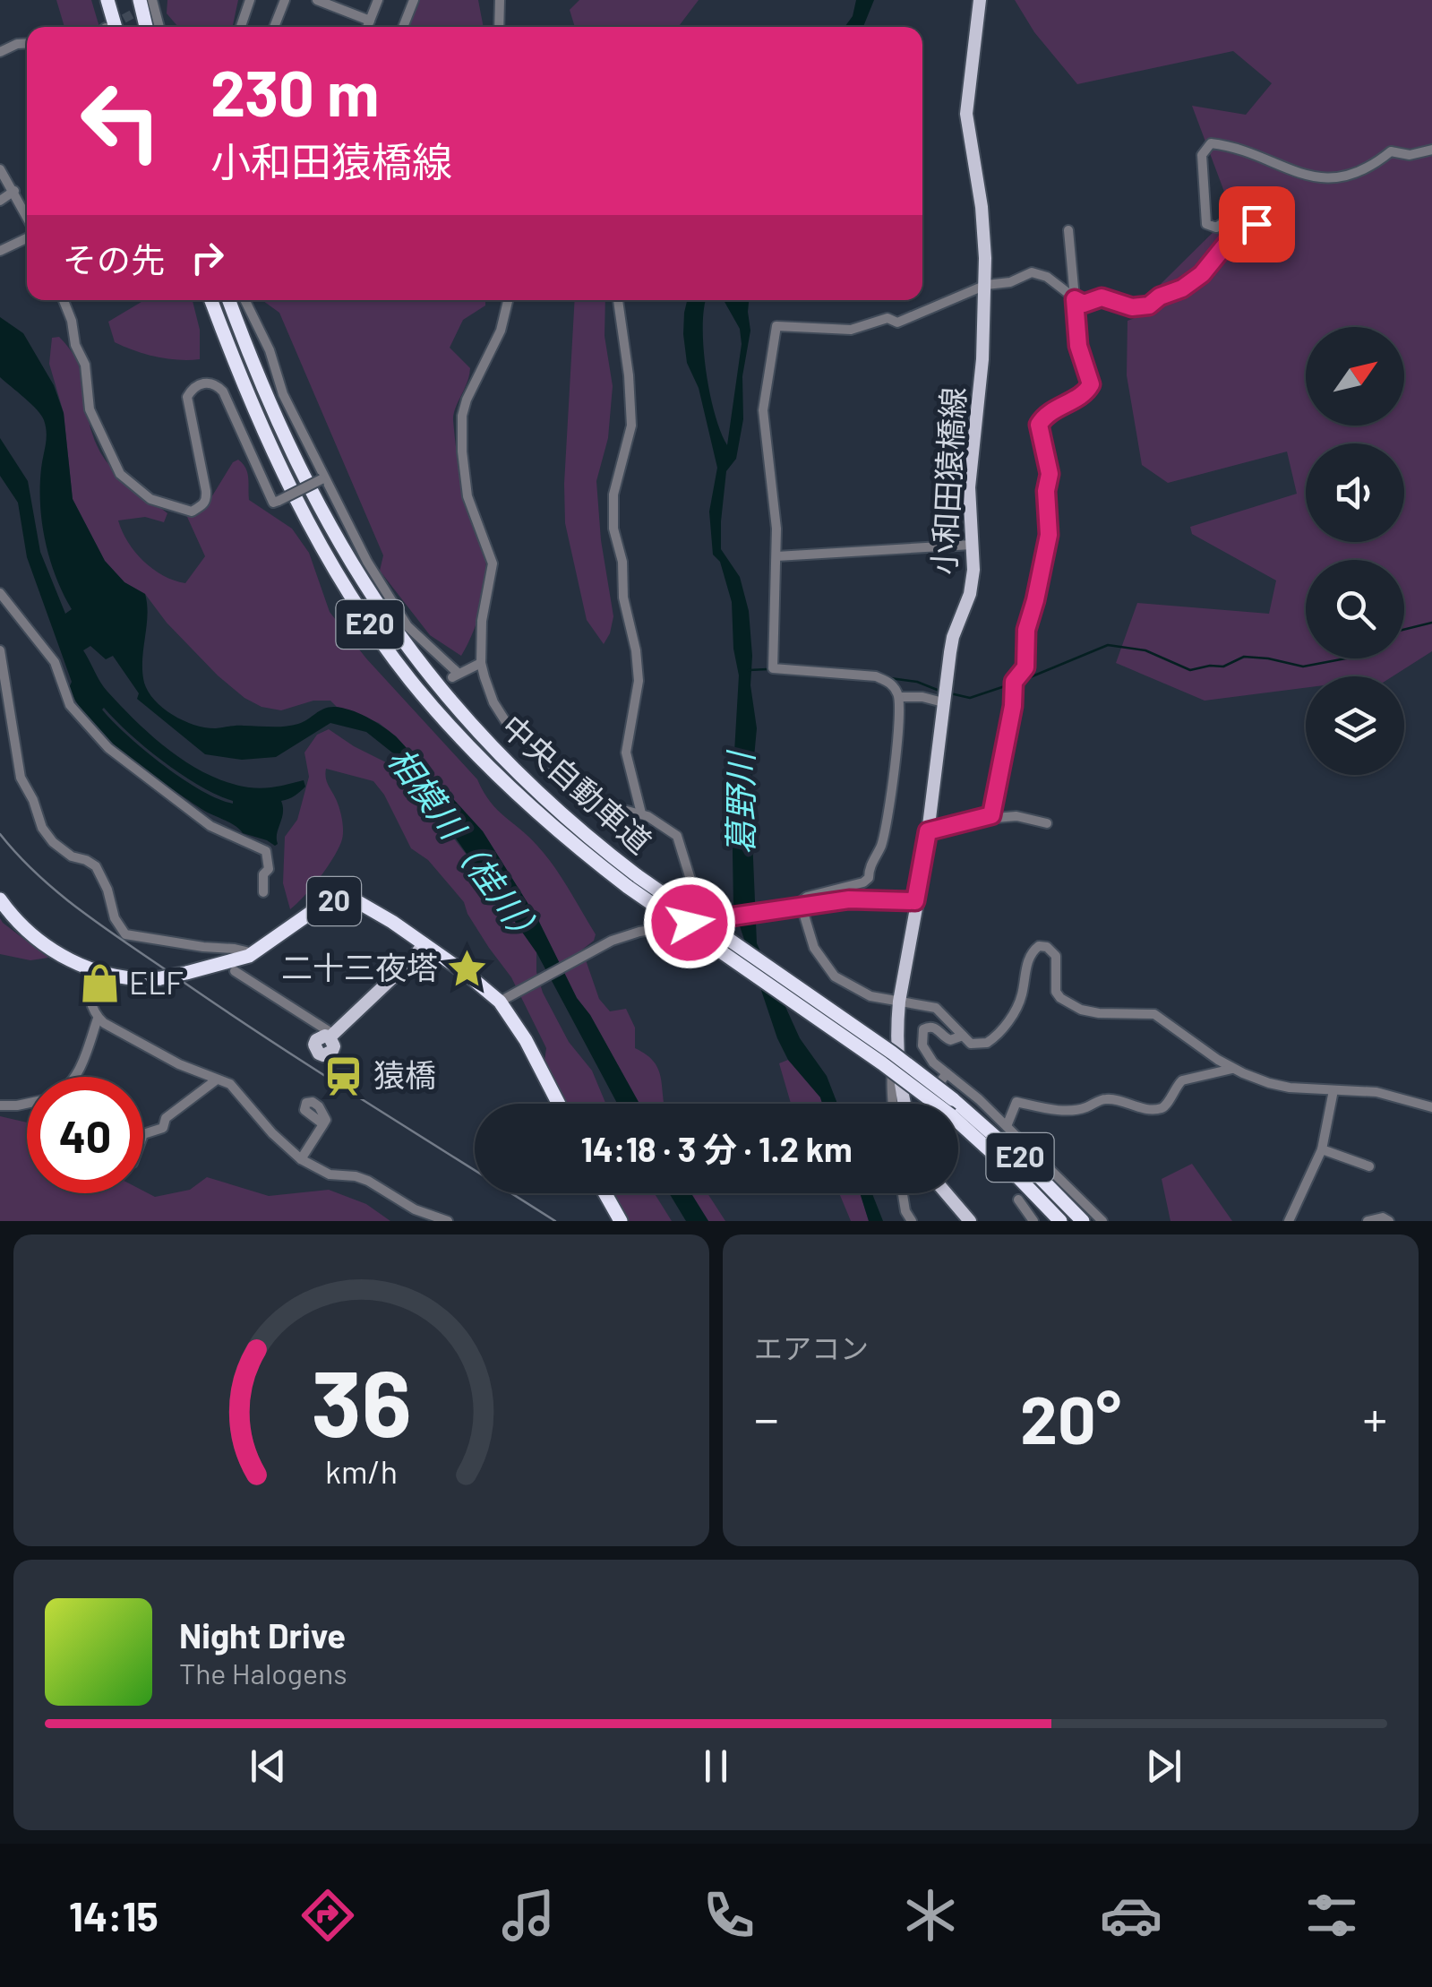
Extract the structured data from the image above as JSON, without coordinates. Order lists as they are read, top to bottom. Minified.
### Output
{"streets":{"highway":["E20","中央自動車道","20"],"main road":["小和田猿橋線"]},"water":["葛野川","相模川（桂川）"],"places":{"place":["二十三夜塔"],"shop":["ELF"],"station":["猿橋"]},"north":"top right","page":{"turn":["230 m","小和田猿橋線"],"then":"その先","limit":"40","trip":"14:18 · 3 分 · 1.2 km","tile":"エアコン","heat":["−","20°","+"],"song":["Night Drive","The Halogens"],"tabs":"14:15","gauge":["36","km/h"]}}
